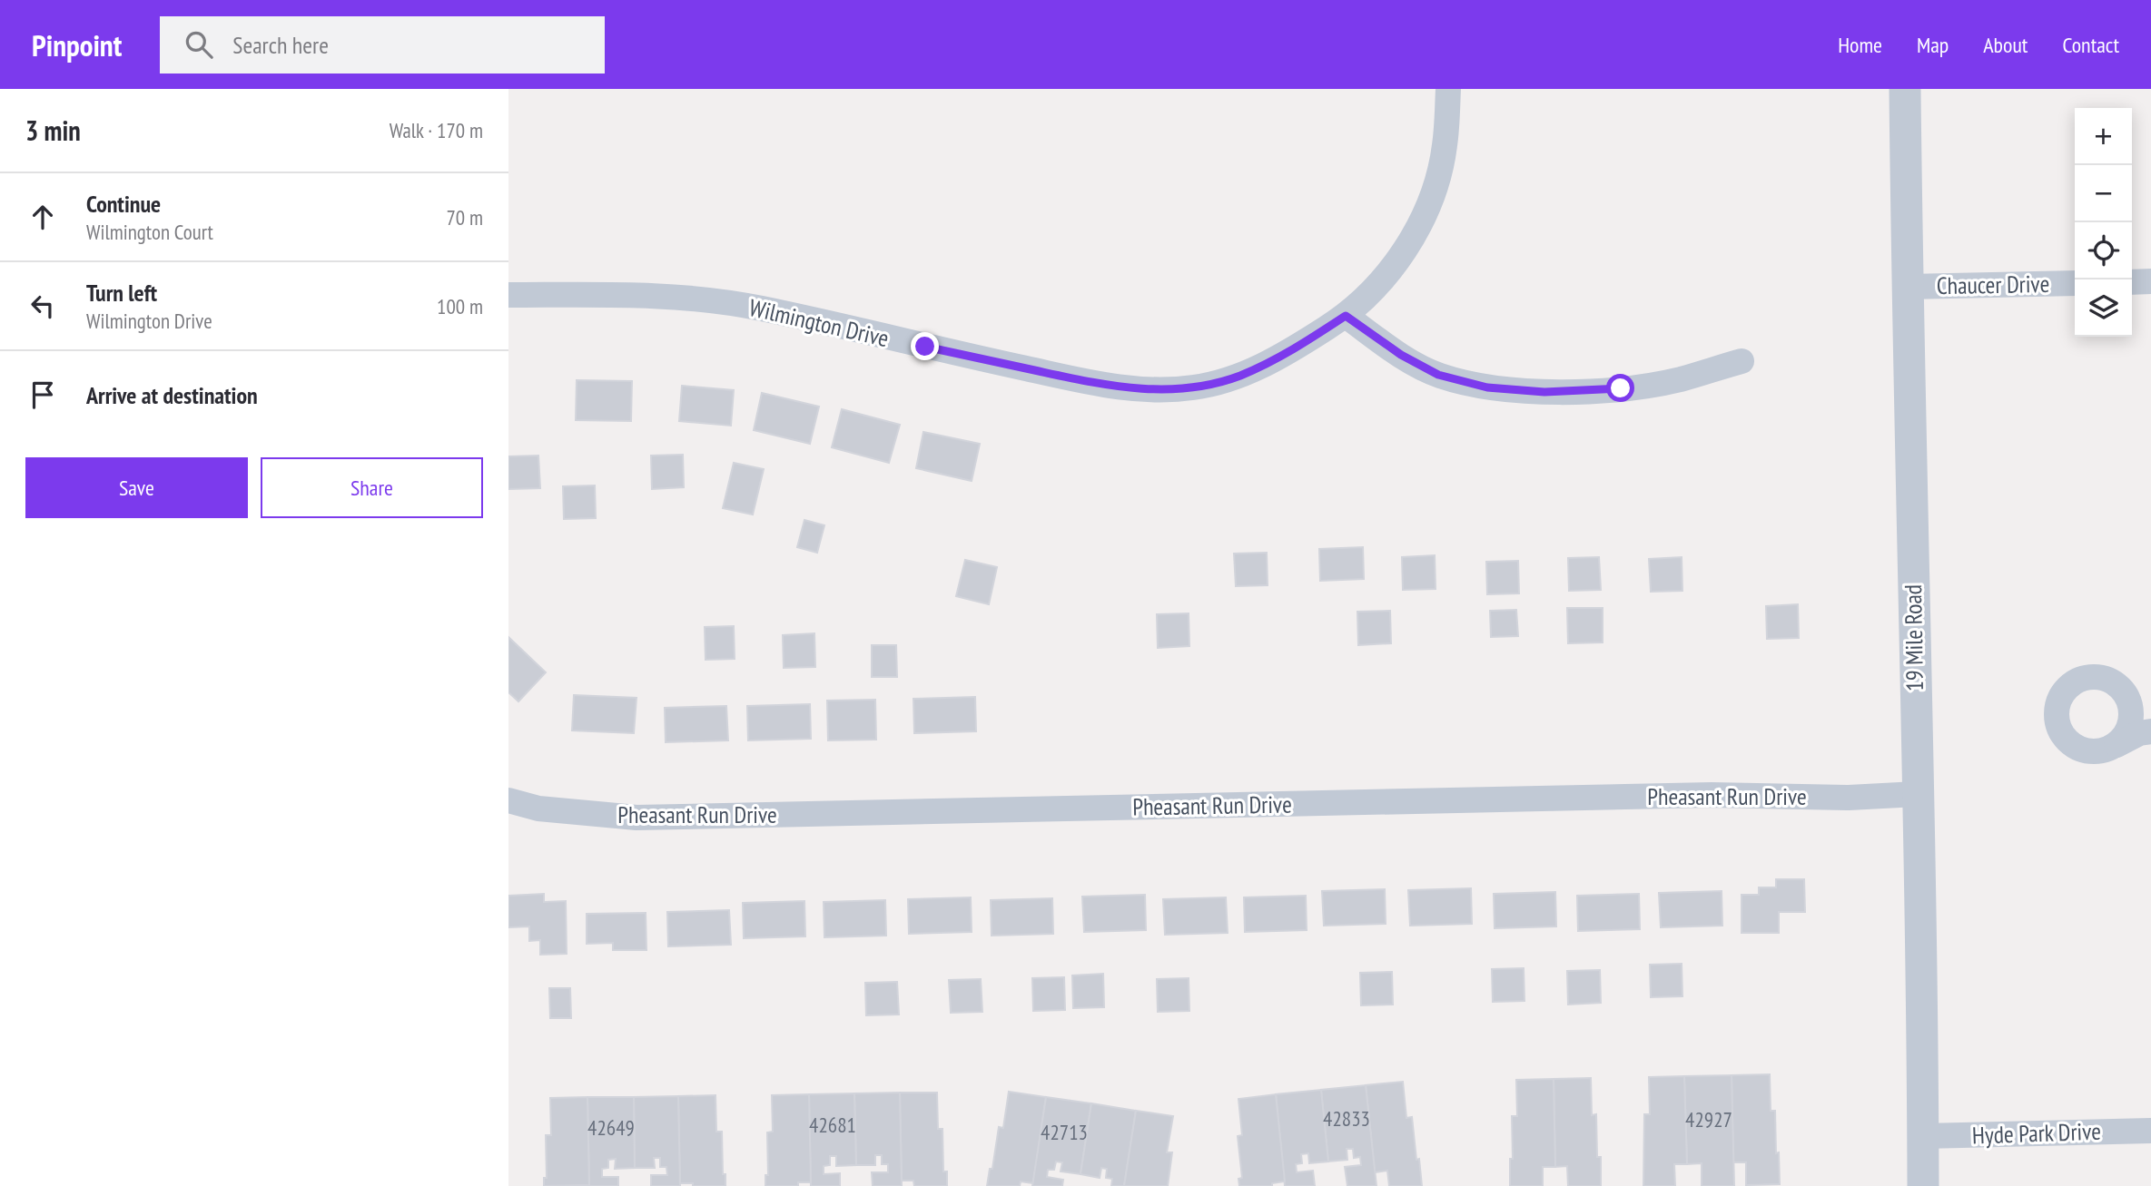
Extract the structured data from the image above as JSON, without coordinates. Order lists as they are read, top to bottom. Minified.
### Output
{"streets":{"street":["Chaucer Drive","Wilmington Drive","19 Mile Road","Pheasant Run Drive","Hyde Park Drive"]},"crossings":[["Chaucer Drive","19 Mile Road"],["19 Mile Road","Pheasant Run Drive"],["19 Mile Road","Hyde Park Drive"]],"house_numbers":["42833","42927","42681","42649","42713"],"page":{"header":"Pinpoint","search":"Search here","nav":["Home","Map","About","Contact"],"heading":["3 min","Walk · 170 m"],"map_buttons":["+","−"],"list":[["Continue","Wilmington Court","70 m"],["Turn left","Wilmington Drive","100 m"],"Arrive at destination"],"buttons":["Save","Share"]}}
